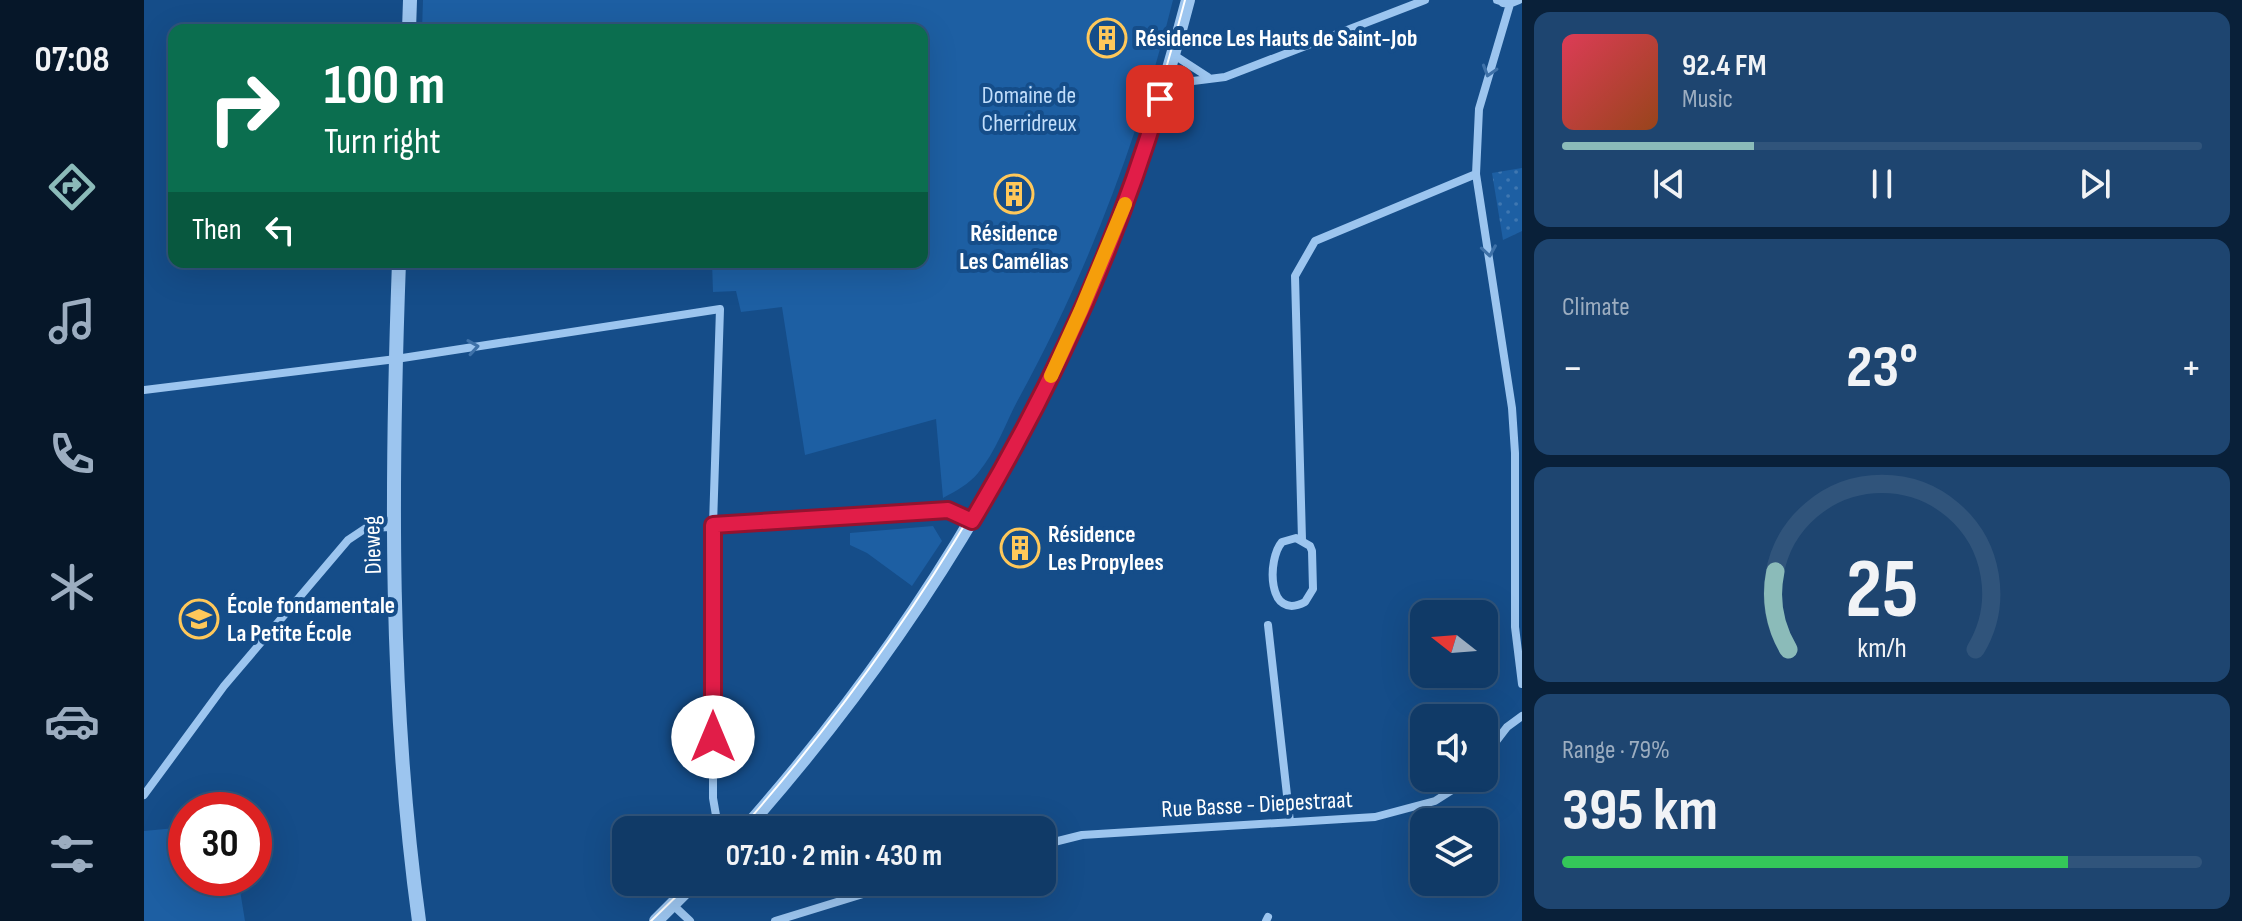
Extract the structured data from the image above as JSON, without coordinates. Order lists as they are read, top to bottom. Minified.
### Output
{"streets":{"street":["Dieweg","Rue Basse - Diepestraat"]},"parks":["Domaine de Cherridreux"],"places":{"building":["Résidence Les Hauts de Saint-Job","Résidence Les Camélias","Résidence Les Propylees"],"school or university":["École fondamentale La Petite École"]},"north":"left","page":{"tabs":"07:08","turn":["100 m","Turn right"],"song":["92.4 FM","Music"],"then":"Then","tile":["Climate",["Range · 79%","395 km"]],"heat":["−","23°","+"],"limit":"30","trip":"07:10 · 2 min · 430 m","gauge":["25","km/h"]}}
